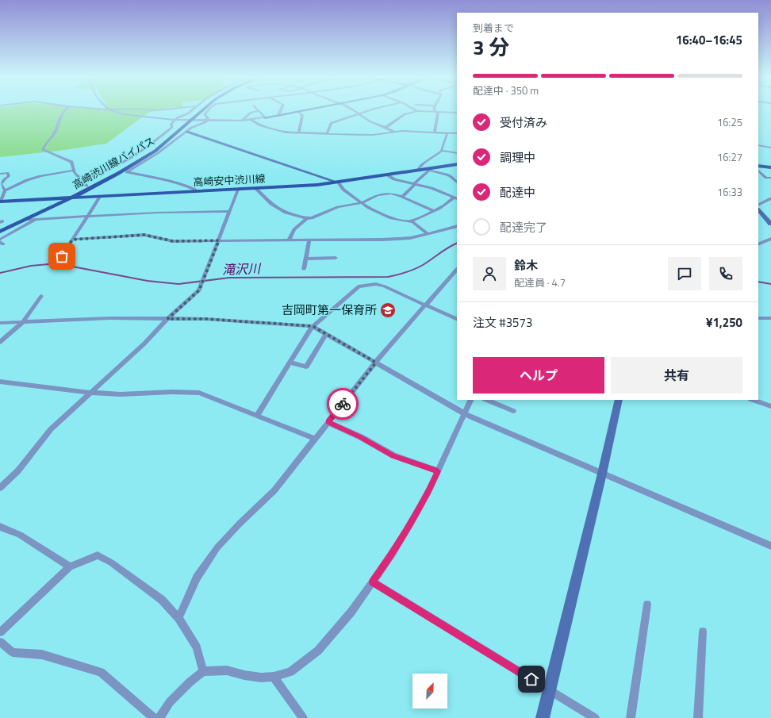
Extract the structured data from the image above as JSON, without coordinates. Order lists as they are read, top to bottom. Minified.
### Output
{"streets":{"main road":["高崎渋川線バイパス","高崎安中渋川線"]},"crossings":[["高崎渋川線バイパス","高崎安中渋川線"]],"water":["滝沢川"],"places":{"school or university":["吉岡町第一保育所"]},"north":"top right","page":{"heading":["3 分","到着まで","16:40–16:45"],"panel":["鈴木","配達員 · 4.7","注文 #3573","¥1,250"],"bar":"配達中 · 350 m","list":[["受付済み","16:25"],["調理中","16:27"],["配達中","16:33"],"配達完了"],"buttons":["ヘルプ","共有"]}}
